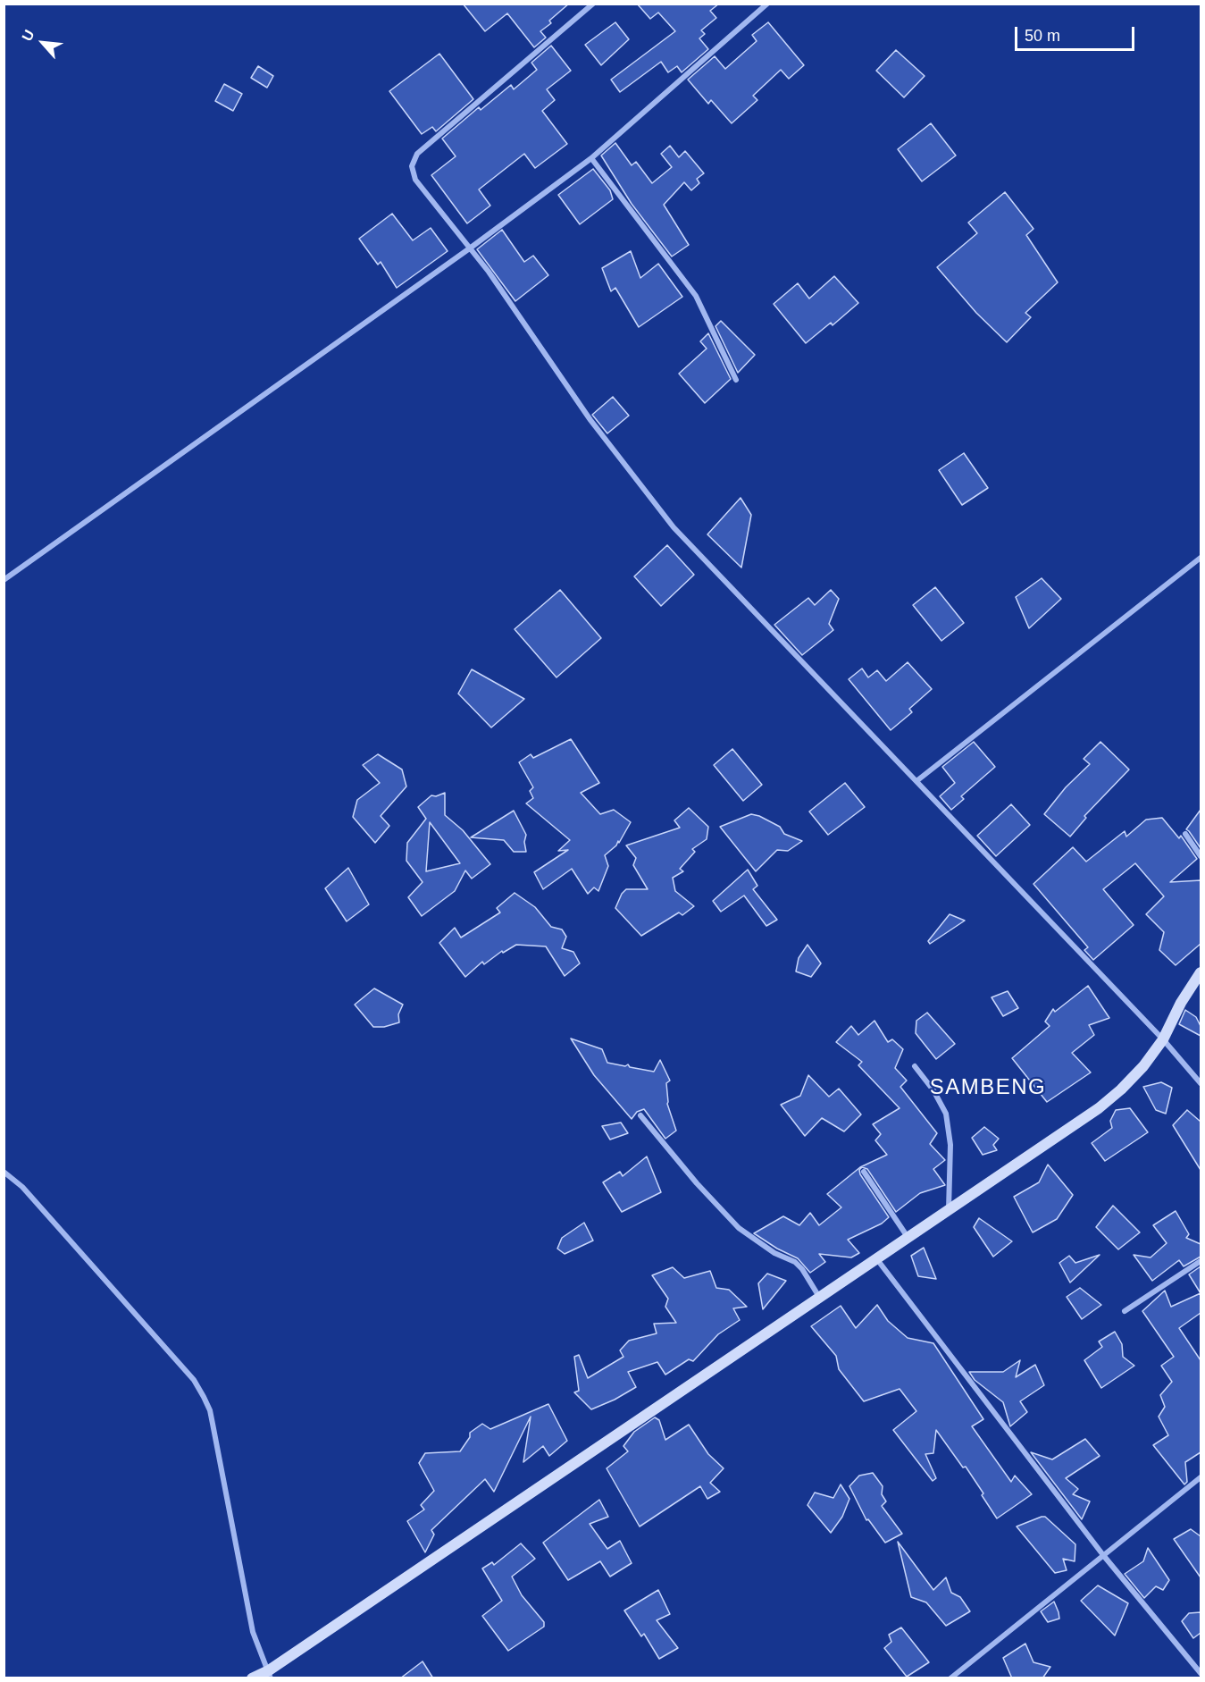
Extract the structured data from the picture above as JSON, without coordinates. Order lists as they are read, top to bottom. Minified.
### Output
{"districts":["SAMBENG"],"scale_bar":"50 m","north":"top left"}
